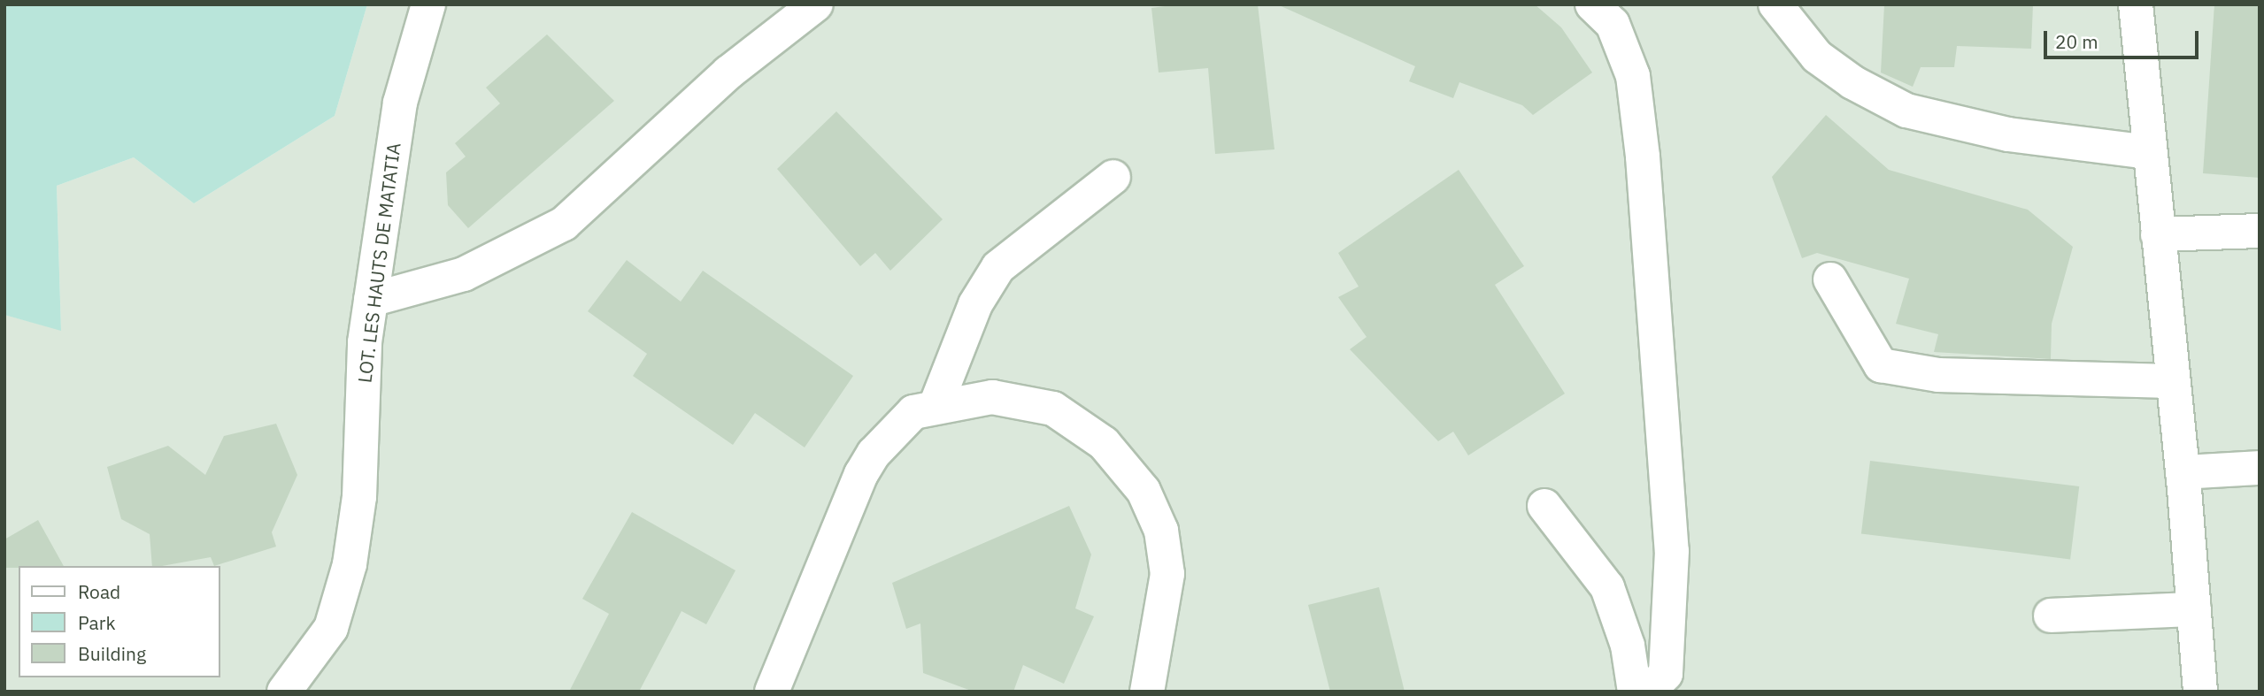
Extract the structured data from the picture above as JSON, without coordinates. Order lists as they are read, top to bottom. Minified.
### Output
{"streets":{"street":["LOT. LES HAUTS DE MATATIA"]},"legend":["Road","Park","Building"],"scale_bar":"20 m"}
